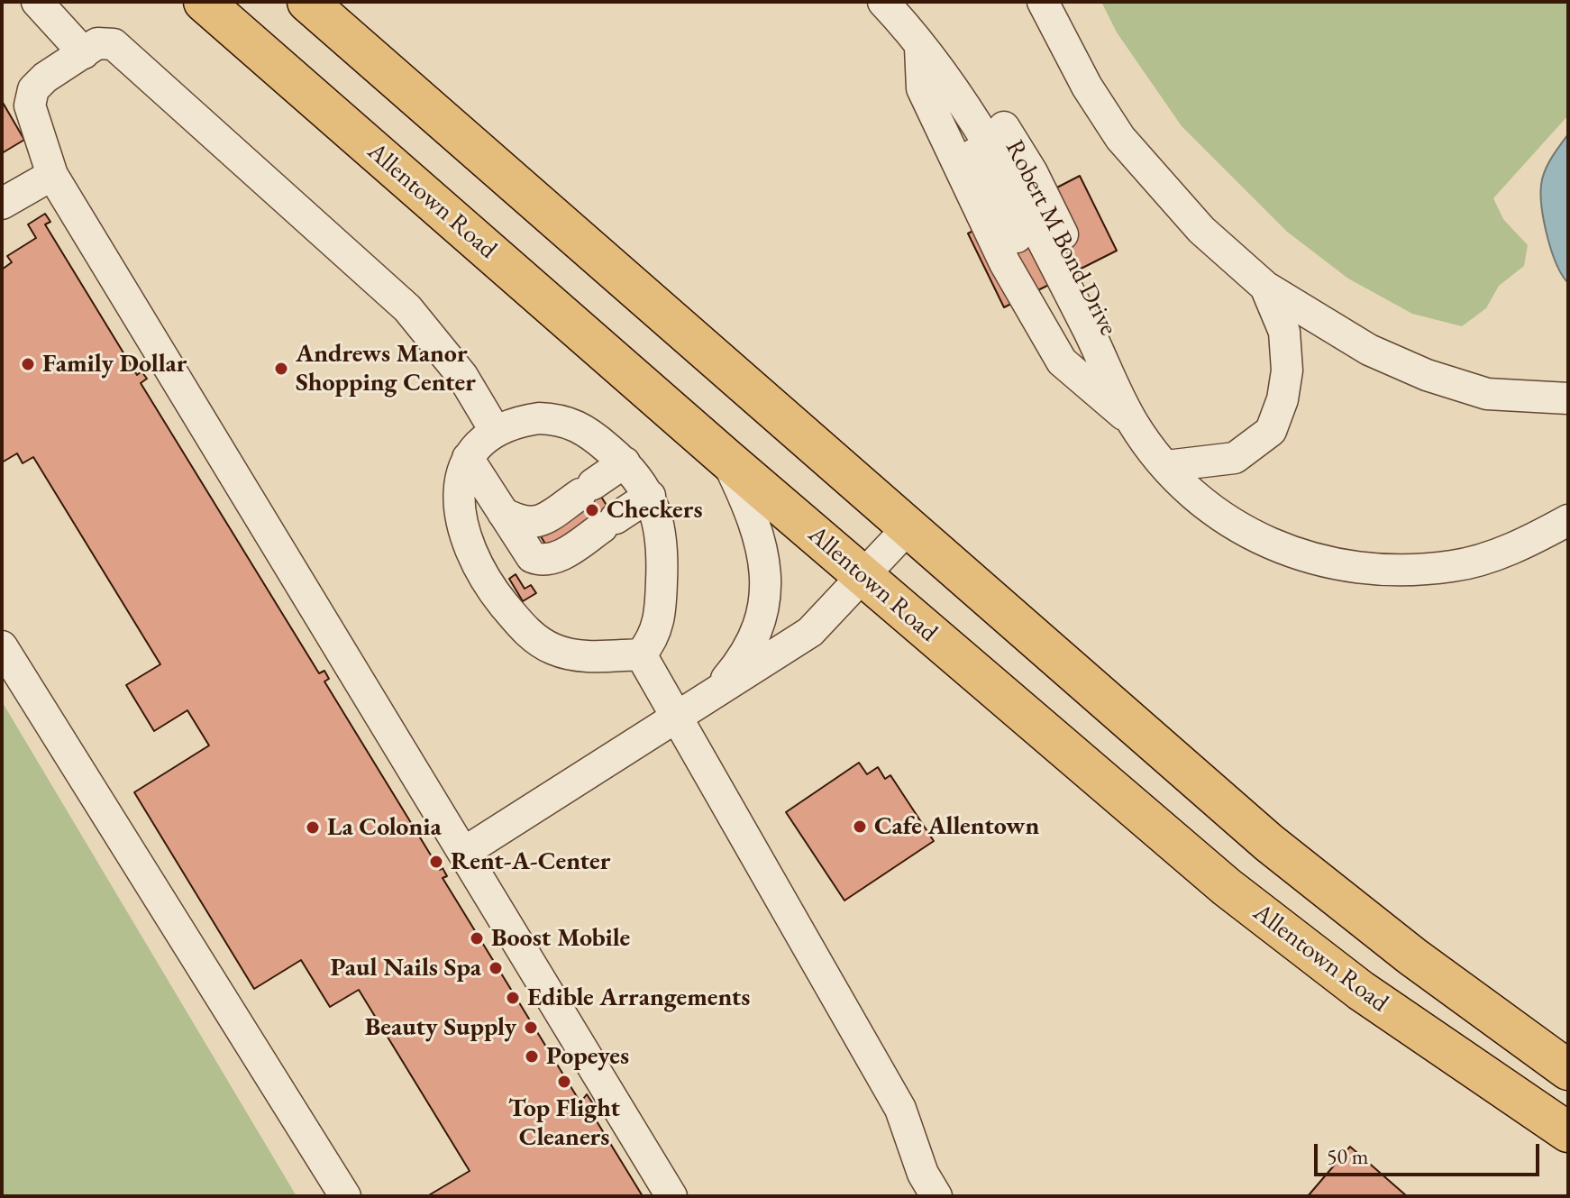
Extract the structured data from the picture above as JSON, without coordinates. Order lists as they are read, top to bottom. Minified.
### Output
{"streets":{"main road":["Allentown Road"],"street":["Robert M Bond Drive"]},"places":["Family Dollar","Andrews Manor Shopping Center","Checkers","Cafe Allentown","La Colonia","Rent-A-Center","Boost Mobile","Paul Nails Spa","Edible Arrangements","Beauty Supply","Popeyes","Top Flight Cleaners"],"scale_bar":"50 m"}
